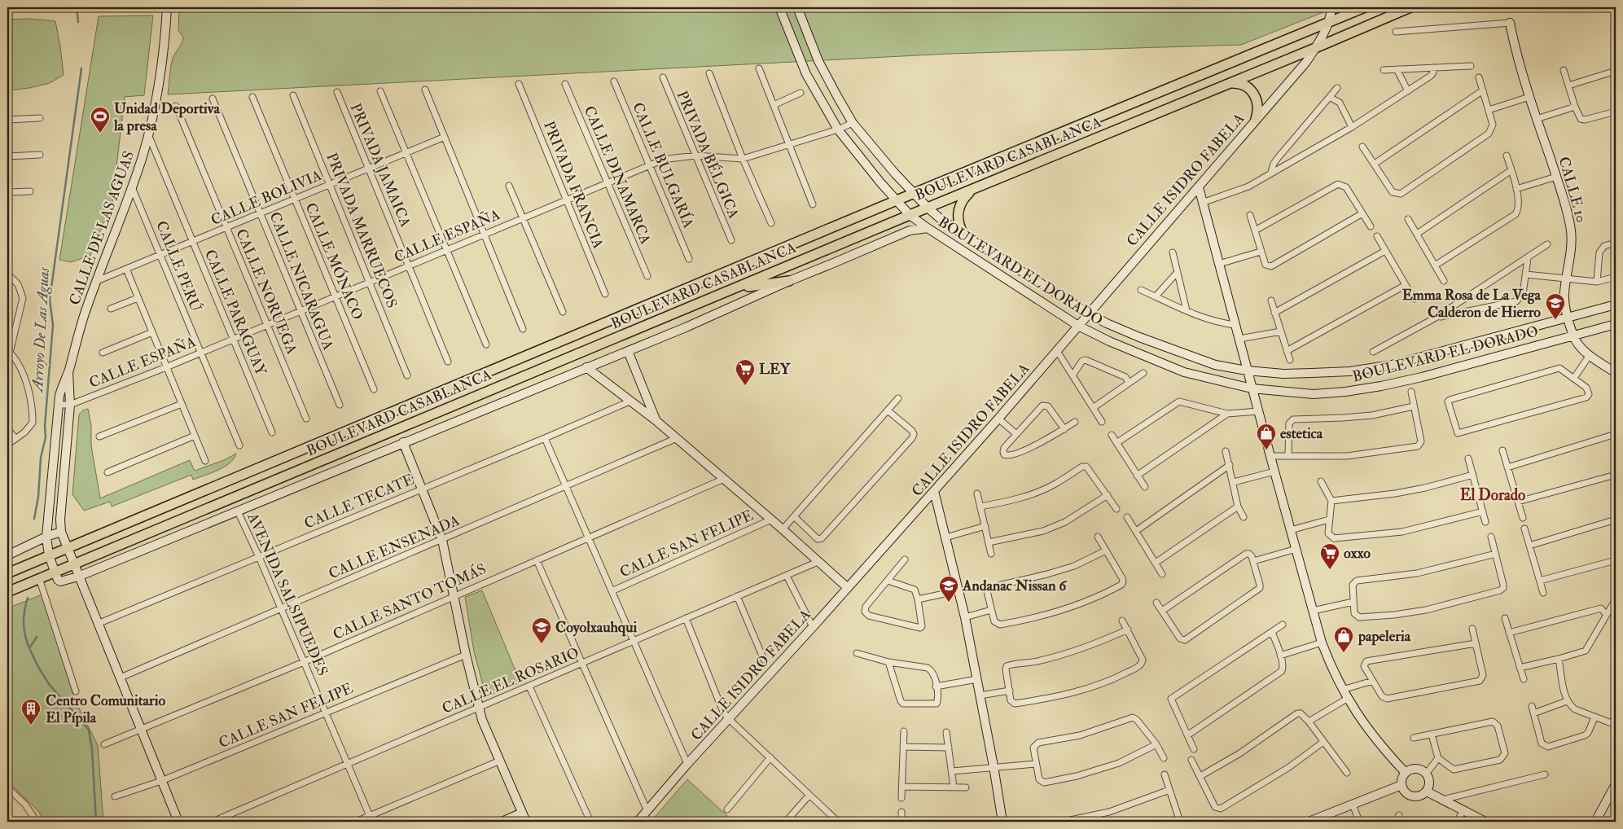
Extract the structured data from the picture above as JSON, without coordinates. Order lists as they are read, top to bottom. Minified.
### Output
{"streets":{"main road":["BOULEVARD CASABLANCA"],"street":["PRIVADA BÉLGICA","PRIVADA JAMAICA","CALLE BULGARÍA","CALLE DINAMARCA","CALLE ISIDRO FABELA","PRIVADA FRANCIA","CALLE 10","CALLE BOLIVIA","CALLE DE LAS AGUAS","PRIVADA MARRUECOS","CALLE ESPAÑA","CALLE MÓNACO","CALLE PERÚ","BOULEVARD EL DORADO","CALLE NICARAGUA","CALLE NORUEGA","CALLE PARAGUAY","CALLE TECATE","CALLE SAN FELIPE","CALLE ENSENADA","AVENIDA SALSIPUEDES","CALLE SANTO TOMÁS","CALLE EL ROSARIO"]},"crossings":[["PRIVADA BÉLGICA","CALLE ESPAÑA"],["BOULEVARD CASABLANCA","CALLE ISIDRO FABELA"],["BOULEVARD CASABLANCA","CALLE DE LAS AGUAS"],["BOULEVARD CASABLANCA","BOULEVARD EL DORADO"],["PRIVADA JAMAICA","CALLE BOLIVIA"],["PRIVADA JAMAICA","CALLE ESPAÑA"],["CALLE BULGARÍA","CALLE ESPAÑA"],["CALLE DINAMARCA","CALLE ESPAÑA"],["CALLE ISIDRO FABELA","BOULEVARD EL DORADO"],["PRIVADA FRANCIA","CALLE ESPAÑA"],["CALLE 10","BOULEVARD EL DORADO"],["CALLE BOLIVIA","CALLE DE LAS AGUAS"],["CALLE BOLIVIA","PRIVADA MARRUECOS"],["CALLE BOLIVIA","CALLE MÓNACO"],["CALLE BOLIVIA","CALLE PERÚ"],["CALLE BOLIVIA","CALLE NICARAGUA"],["CALLE BOLIVIA","CALLE NORUEGA"],["CALLE BOLIVIA","CALLE PARAGUAY"],["CALLE DE LAS AGUAS","CALLE ESPAÑA"],["CALLE DE LAS AGUAS","CALLE PERÚ"],["CALLE DE LAS AGUAS","CALLE PARAGUAY"],["CALLE DE LAS AGUAS","CALLE TECATE"],["CALLE DE LAS AGUAS","CALLE SAN FELIPE"],["CALLE DE LAS AGUAS","CALLE ENSENADA"],["CALLE DE LAS AGUAS","CALLE SANTO TOMÁS"],["PRIVADA MARRUECOS","CALLE ESPAÑA"],["CALLE ESPAÑA","CALLE MÓNACO"],["CALLE ESPAÑA","CALLE PERÚ"],["CALLE ESPAÑA","BOULEVARD EL DORADO"],["CALLE ESPAÑA","CALLE NICARAGUA"],["CALLE ESPAÑA","CALLE NORUEGA"],["CALLE ESPAÑA","CALLE PARAGUAY"],["CALLE TECATE","AVENIDA SALSIPUEDES"],["CALLE SAN FELIPE","AVENIDA SALSIPUEDES"],["CALLE ENSENADA","AVENIDA SALSIPUEDES"],["AVENIDA SALSIPUEDES","CALLE SANTO TOMÁS"],["AVENIDA SALSIPUEDES","CALLE EL ROSARIO"]],"districts":["El Dorado"],"water":["Arroyo De Las Aguas"],"places":{"sports":["Unidad Deportiva la presa"],"school or university":["Emma Rosa de La Vega Calderon de Hierro","Andanac Nissan 6","Coyolxauhqui"],"supermarket":["LEY","oxxo"],"shop":["estetica","papeleria"],"building":["Centro Comunitario El Pípila"]}}
